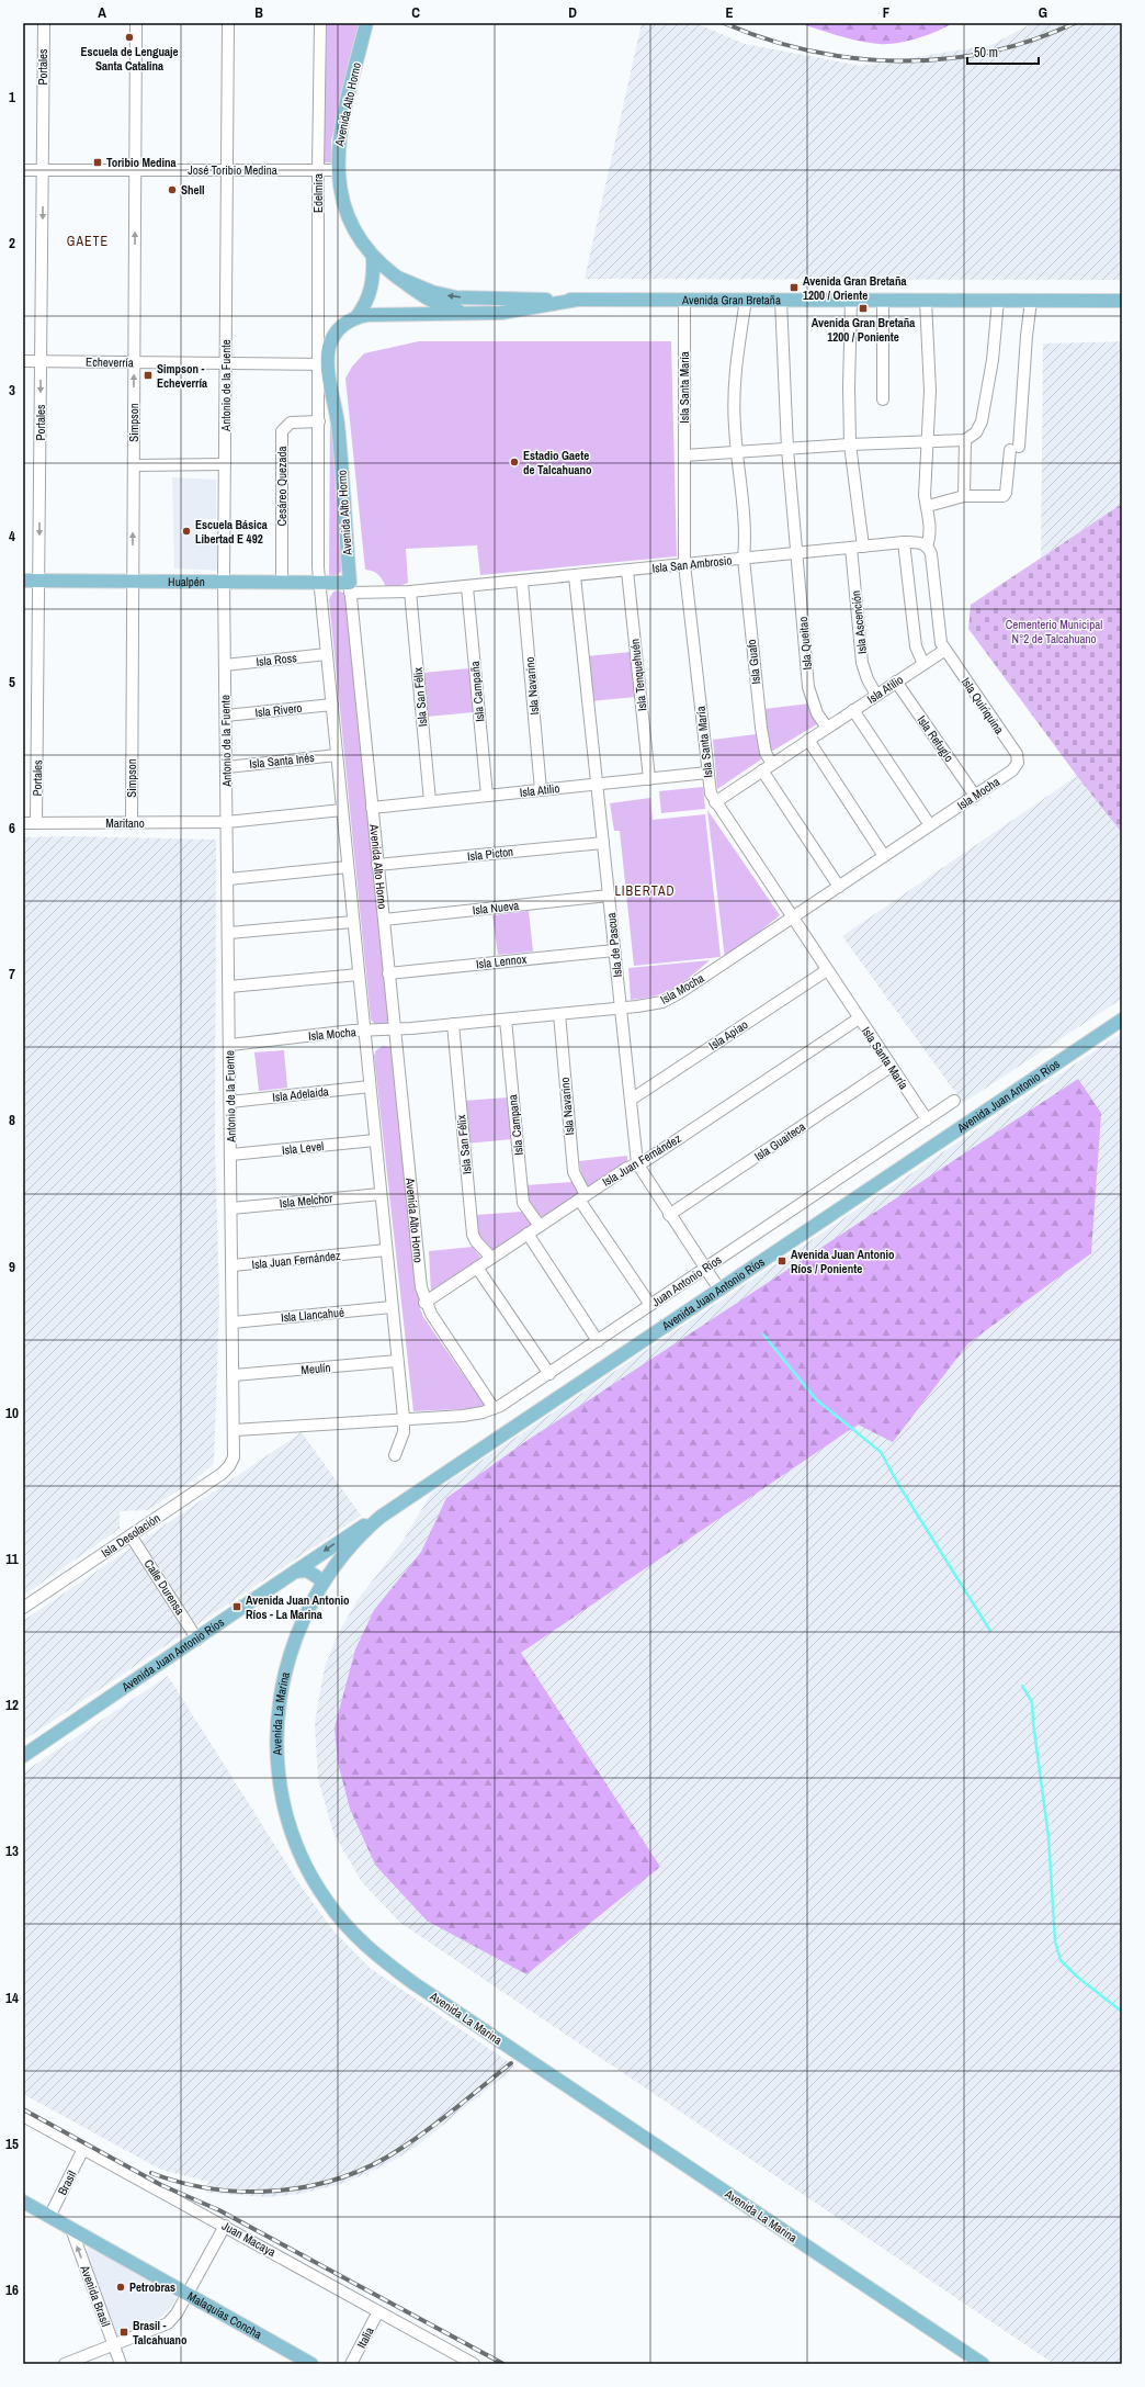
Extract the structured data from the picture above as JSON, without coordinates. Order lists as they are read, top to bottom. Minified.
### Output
{"streets":{"main road":["Avenida Alto Horno","Avenida Gran Bretaña","Hualpén","Avenida Juan Antonio Ríos","Avenida La Marina","Malaquías Concha"],"street":["Portales","José Toribio Medina","Edelmira","Echeverría","Antonio de la Fuente","Isla Santa María","Simpson","Cesáreo Quezada","Isla San Ambrosio","Isla Ascención","Isla Queitao","Isla Ross","Isla Guafo","Isla Tenquehuén","Isla Navarino","Isla Atilio","Isla Campaña","Isla San Félix","Isla Quiriquina","Isla Rivero","Isla Refugio","Isla Santa Inés","Isla Mocha","Maritano","Isla Picton","Isla Nueva","Isla de Pascua","Isla Lennox","Isla Apiao","Isla Adelaida","Isla Campana","Isla Guaiteca","Isla Level","Isla Juan Fernández","Isla Melchor","Juan Antonio Ríos","Isla Llancahué","Meulín","Isla Desolación","Calle Durensa","Brasil","Juan Macaya","Avenida Brasil","Italia"]},"crossings":[["Portales","José Toribio Medina"],["Portales","Echeverría"],["Portales","Hualpén"],["Portales","Maritano"],["Avenida Alto Horno","José Toribio Medina"],["Avenida Alto Horno","Edelmira"],["Avenida Alto Horno","Avenida Gran Bretaña"],["Avenida Alto Horno","Echeverría"],["Avenida Alto Horno","Cesáreo Quezada"],["Avenida Alto Horno","Isla San Ambrosio"],["Avenida Alto Horno","Hualpén"],["Avenida Alto Horno","Isla Ross"],["Avenida Alto Horno","Isla Atilio"],["Avenida Alto Horno","Isla Rivero"],["Avenida Alto Horno","Isla Santa Inés"],["Avenida Alto Horno","Isla Mocha"],["Avenida Alto Horno","Isla Picton"],["Avenida Alto Horno","Isla Nueva"],["Avenida Alto Horno","Isla Lennox"],["Avenida Alto Horno","Isla Adelaida"],["Avenida Alto Horno","Isla Level"],["Avenida Alto Horno","Isla Juan Fernández"],["Avenida Alto Horno","Isla Melchor"],["Avenida Alto Horno","Juan Antonio Ríos"],["Avenida Alto Horno","Isla Llancahué"],["Avenida Alto Horno","Meulín"],["José Toribio Medina","Edelmira"],["José Toribio Medina","Antonio de la Fuente"],["José Toribio Medina","Simpson"],["Edelmira","Echeverría"],["Avenida Gran Bretaña","Isla Santa María"],["Avenida Gran Bretaña","Isla Queitao"],["Avenida Gran Bretaña","Isla Guafo"],["Echeverría","Antonio de la Fuente"],["Echeverría","Simpson"],["Antonio de la Fuente","Hualpén"],["Antonio de la Fuente","Isla Ross"],["Antonio de la Fuente","Isla Rivero"],["Antonio de la Fuente","Isla Santa Inés"],["Antonio de la Fuente","Isla Mocha"],["Antonio de la Fuente","Maritano"],["Antonio de la Fuente","Isla Adelaida"],["Antonio de la Fuente","Isla Level"],["Antonio de la Fuente","Isla Juan Fernández"],["Antonio de la Fuente","Isla Melchor"],["Antonio de la Fuente","Isla Llancahué"],["Antonio de la Fuente","Meulín"],["Antonio de la Fuente","Isla Desolación"],["Isla Santa María","Isla San Ambrosio"],["Isla Santa María","Isla Atilio"],["Isla Santa María","Isla Mocha"],["Isla Santa María","Isla Apiao"],["Isla Santa María","Isla Guaiteca"],["Isla Santa María","Isla Juan Fernández"],["Isla Santa María","Juan Antonio Ríos"],["Simpson","Hualpén"],["Simpson","Maritano"],["Cesáreo Quezada","Hualpén"],["Isla San Ambrosio","Hualpén"],["Isla San Ambrosio","Isla Ascención"],["Isla San Ambrosio","Isla Queitao"],["Isla San Ambrosio","Isla Guafo"],["Isla San Ambrosio","Isla Tenquehuén"],["Isla San Ambrosio","Isla Navarino"],["Isla San Ambrosio","Isla Campaña"],["Isla San Ambrosio","Isla San Félix"],["Isla San Ambrosio","Isla de Pascua"],["Isla Ascención","Isla Atilio"],["Isla Queitao","Isla Atilio"],["Isla Guafo","Isla Atilio"],["Isla Guafo","Isla Mocha"],["Isla Tenquehuén","Isla Atilio"],["Isla Navarino","Isla Atilio"],["Isla Navarino","Isla Mocha"],["Isla Navarino","Isla Juan Fernández"],["Isla Navarino","Juan Antonio Ríos"],["Isla Atilio","Isla Campaña"],["Isla Atilio","Isla San Félix"],["Isla Atilio","Isla Quiriquina"],["Isla Atilio","Isla Refugio"],["Isla Atilio","Isla de Pascua"],["Isla San Félix","Isla Mocha"],["Isla San Félix","Isla Juan Fernández"],["Isla Quiriquina","Isla Mocha"],["Isla Refugio","Isla Mocha"],["Isla Mocha","Isla de Pascua"],["Isla Mocha","Isla Campana"],["Isla Picton","Isla de Pascua"],["Isla Nueva","Isla de Pascua"],["Isla de Pascua","Isla Lennox"],["Isla de Pascua","Isla Apiao"],["Isla de Pascua","Avenida Juan Antonio Ríos"],["Isla de Pascua","Isla Guaiteca"],["Isla de Pascua","Isla Juan Fernández"],["Isla de Pascua","Juan Antonio Ríos"],["Avenida Juan Antonio Ríos","Calle Durensa"],["Avenida Juan Antonio Ríos","Avenida La Marina"],["Isla Campana","Isla Juan Fernández"],["Isla Desolación","Calle Durensa"],["Brasil","Juan Macaya"],["Brasil","Malaquías Concha"],["Juan Macaya","Italia"],["Avenida Brasil","Malaquías Concha"]],"one_way":["Portales","Simpson","Avenida Brasil"],"districts":["GAETE","LIBERTAD"],"parks":["Cementerio Municipal N°2 de Talcahuano"],"places":{"other":["Escuela de Lenguaje Santa Catalina","Shell","Estadio Gaete de Talcahuano","Escuela Básica Libertad E 492","Petrobras"],"transit":["Toribio Medina","Avenida Gran Bretaña 1200 / Oriente","Avenida Gran Bretaña 1200 / Poniente","Simpson - Echeverría","Avenida Juan Antonio Ríos / Poniente","Avenida Juan Antonio Ríos - La Marina","Brasil - Talcahuano"]},"scale_bar":"50 m","grid":{"columns":["A","B","C","D","E","F","G"],"rows":["1","2","3","4","5","6","7","8","9","10","11","12","13","14","15","16"]}}
